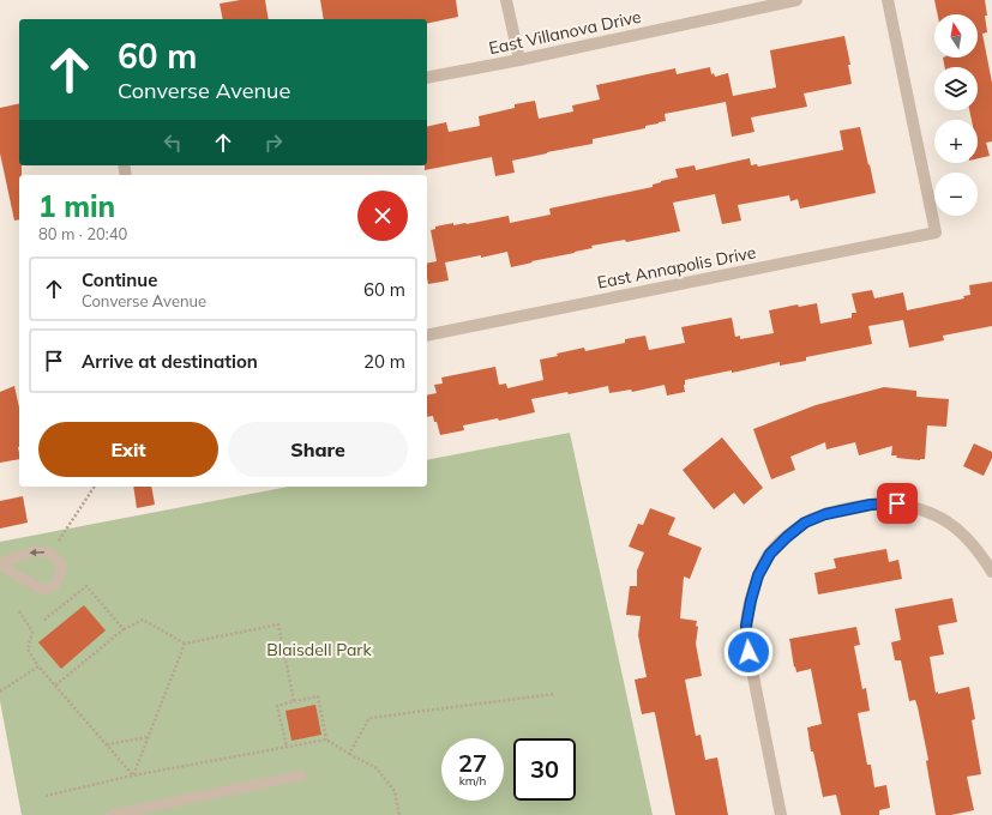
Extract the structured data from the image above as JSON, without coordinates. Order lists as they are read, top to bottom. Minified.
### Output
{"streets":{"street":["East Villanova Drive","East Annapolis Drive"]},"parks":["Blaisdell Park"],"north":"top","page":{"map_buttons":["+","−"],"turn":["60 m","Converse Avenue"],"heading":["1 min","80 m · 20:40"],"list":[{"name":"Continue","note":"Converse Avenue","value":"60 m"},{"name":"Arrive at destination","value":"20 m"}],"buttons":["Exit","Share"],"speed":"27 km/h","limit":"30"}}
